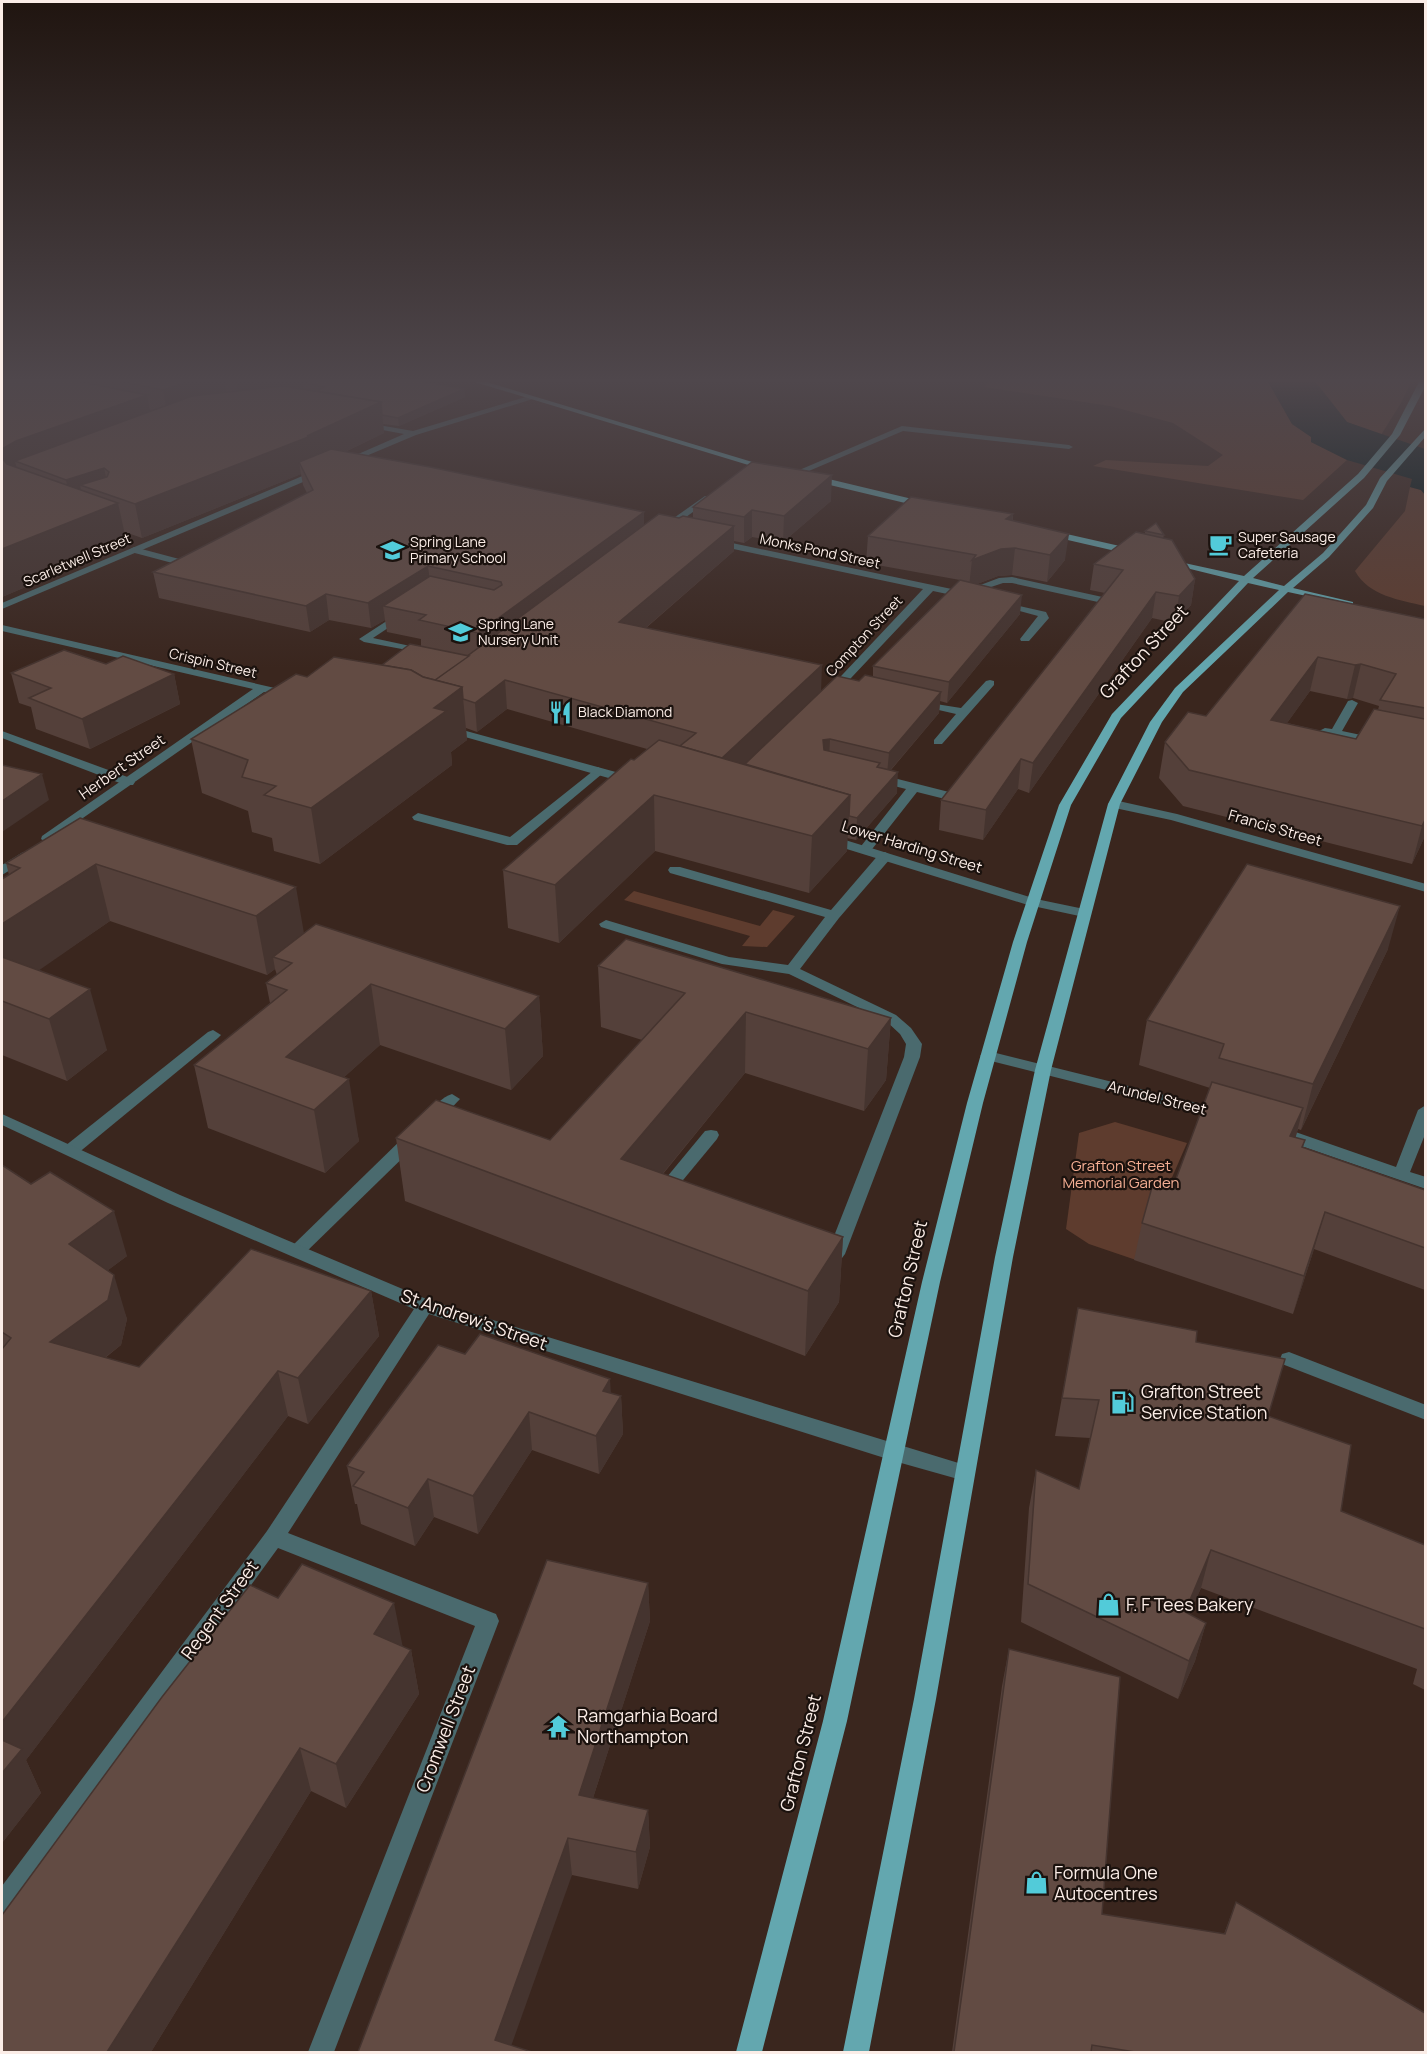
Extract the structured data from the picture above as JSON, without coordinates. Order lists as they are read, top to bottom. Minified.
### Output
{"streets":{"main road":["Grafton Street"],"street":["Monks Pond Street","Scarletwell Street","Compton Street","Crispin Street","Herbert Street","Francis Street","Lower Harding Street","Arundel Street","St Andrew's Street","Regent Street","Cromwell Street"]},"crossings":[["Monks Pond Street","Compton Street"],["Grafton Street","Lower Harding Street"],["Grafton Street","Arundel Street"],["Grafton Street","St Andrew's Street"],["Crispin Street","Herbert Street"],["St Andrew's Street","Regent Street"],["Regent Street","Cromwell Street"]],"parks":["Grafton Street Memorial Garden"],"places":{"cafe":["Super Sausage Cafeteria"],"school or university":["Spring Lane Primary School","Spring Lane Nursery Unit"],"restaurant":["Black Diamond"],"fuel station":["Grafton Street Service Station"],"shop":["F. F Tees Bakery","Formula One Autocentres"],"temple":["Ramgarhia Board Northampton"]}}
